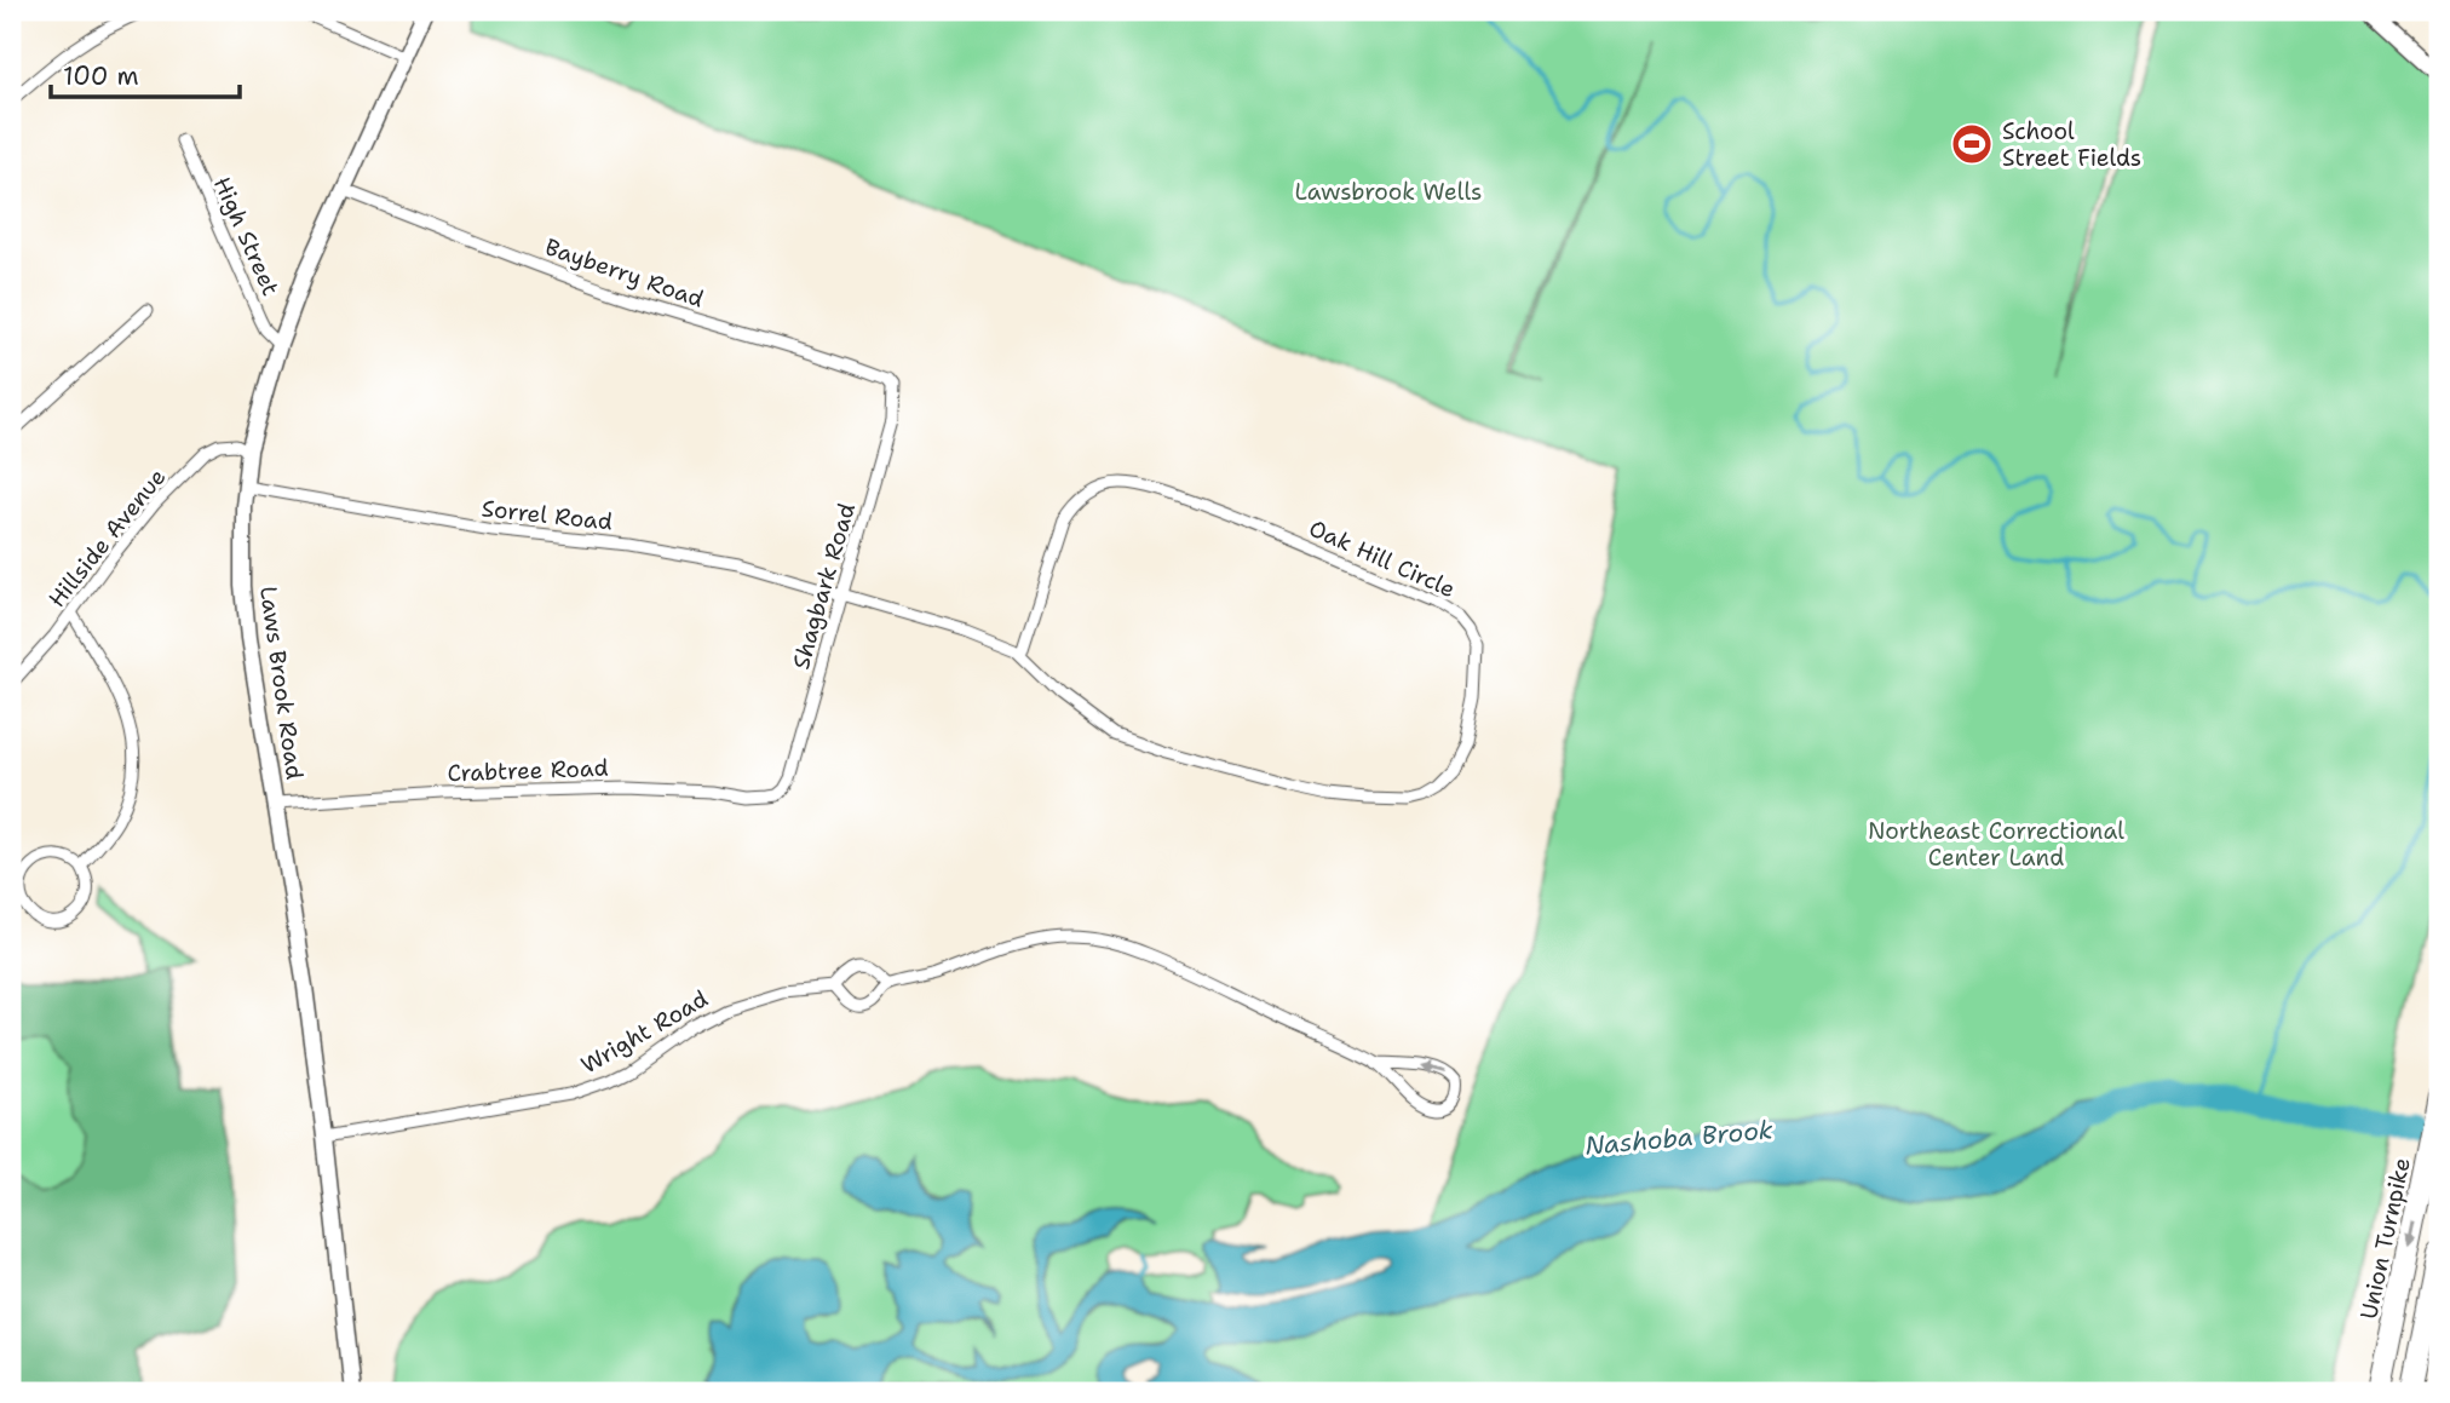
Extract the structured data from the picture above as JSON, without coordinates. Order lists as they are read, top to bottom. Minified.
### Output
{"streets":{"highway":["Union Turnpike"],"street":["High Street","Bayberry Road","Sorrel Road","Hillside Avenue","Oak Hill Circle","Shagbark Road","Laws Brook Road","Crabtree Road","Wright Road"]},"crossings":[["High Street","Laws Brook Road"],["Bayberry Road","Shagbark Road"],["Bayberry Road","Laws Brook Road"],["Sorrel Road","Oak Hill Circle"],["Sorrel Road","Shagbark Road"],["Sorrel Road","Laws Brook Road"],["Hillside Avenue","Laws Brook Road"],["Oak Hill Circle","Shagbark Road"],["Shagbark Road","Crabtree Road"],["Laws Brook Road","Crabtree Road"],["Laws Brook Road","Wright Road"]],"water":["Nashoba Brook"],"parks":["Lawsbrook Wells","Northeast Correctional Center Land"],"places":{"sports":["School Street Fields"]},"scale_bar":"100 m"}
